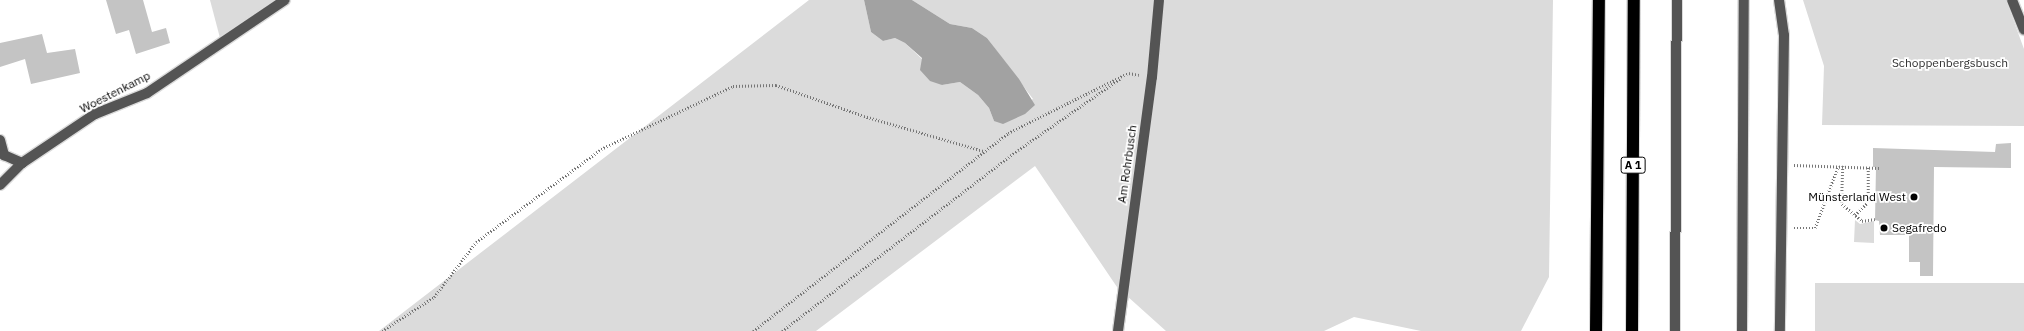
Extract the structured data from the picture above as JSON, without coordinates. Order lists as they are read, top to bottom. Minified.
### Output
{"streets":{"highway":["A 1"],"street":["Woestenkamp","Am Rohrbusch"]},"parks":["Schoppenbergsbusch"],"places":["Münsterland West","Segafredo"]}
